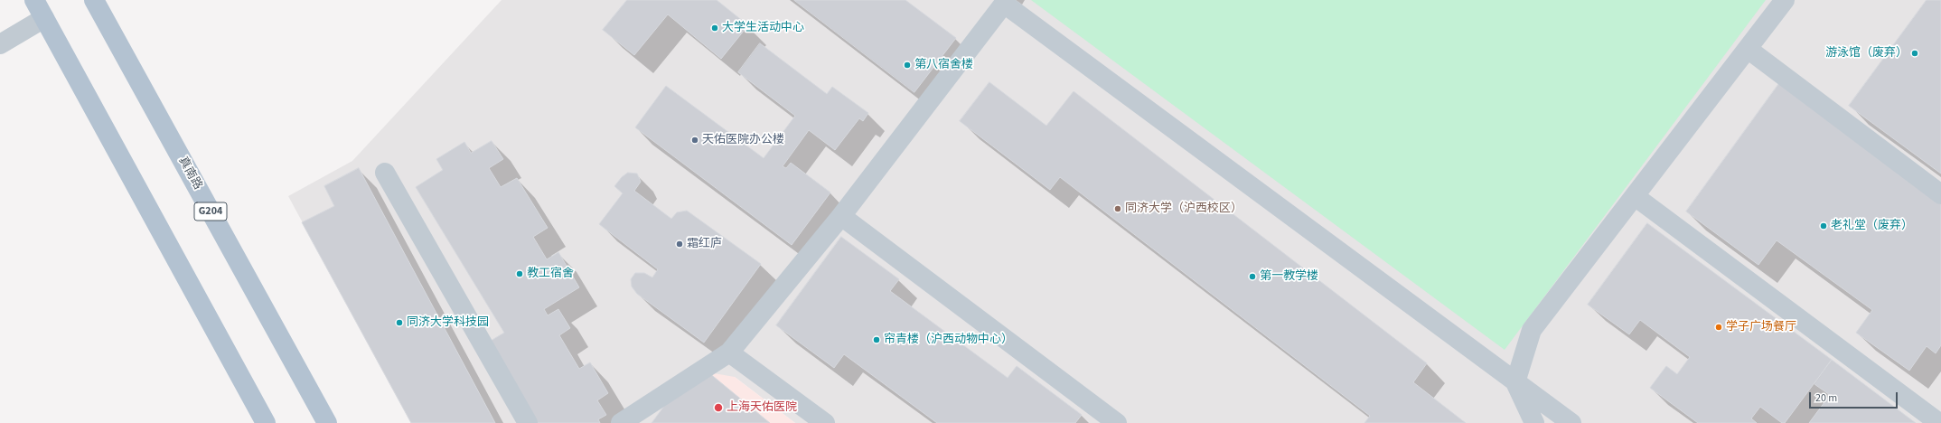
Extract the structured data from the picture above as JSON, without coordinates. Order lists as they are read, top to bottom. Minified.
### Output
{"streets":{"main road":["真南路","G204"]},"places":["大学生活动中心","游泳馆（废弃）","第八宿舍楼","天佑医院办公楼","同济大学（沪西校区）","老礼堂（废弃）","霜红庐","教工宿舍","第一教学楼","同济大学科技园","学子广场餐厅","帘青楼（沪西动物中心）","上海天佑医院"],"scale_bar":"20 m"}
